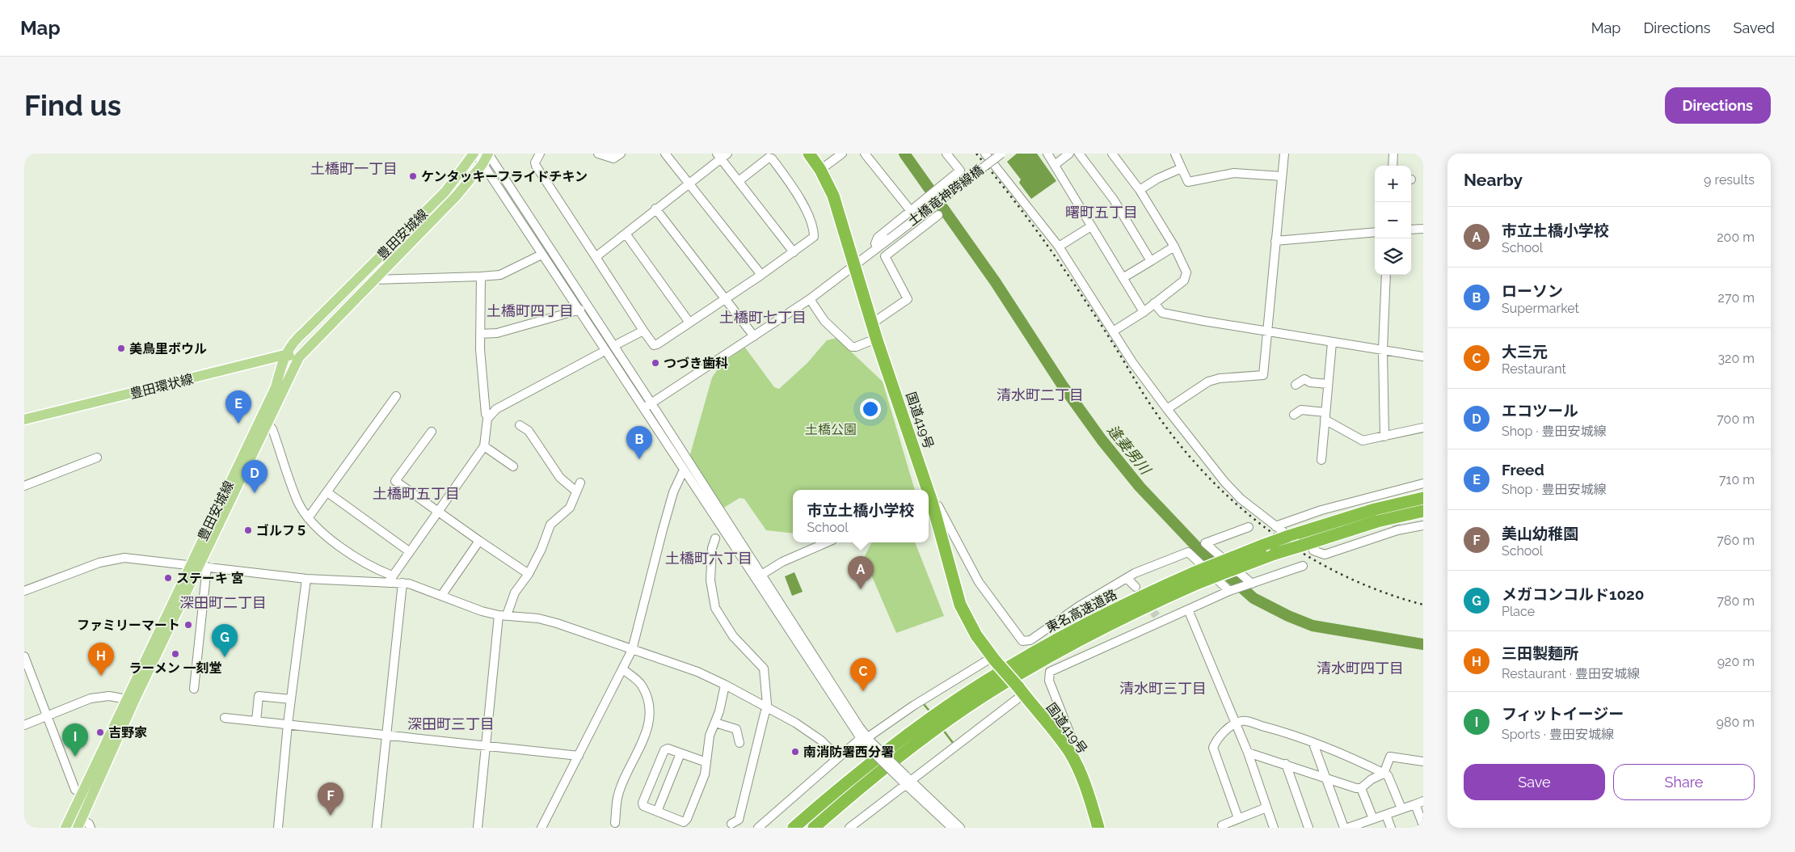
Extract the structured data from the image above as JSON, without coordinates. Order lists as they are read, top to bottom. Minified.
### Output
{"streets":{"highway":["国道419号","東名高速道路"],"main road":["豊田安城線","豊田環状線"],"street":["土橋竜神跨線橋"]},"crossings":[["土橋竜神跨線橋","国道419号"],["豊田安城線","豊田環状線"]],"districts":["土橋町一丁目","曙町五丁目","土橋町四丁目","土橋町七丁目","清水町二丁目","土橋町五丁目","土橋町六丁目","深田町二丁目","清水町四丁目","清水町三丁目","深田町三丁目"],"water":["逢妻男川"],"parks":["土橋公園"],"places":["ケンタッキーフライドチキン","美鳥里ボウル","つづき歯科","ゴルフ５","ステーキ 宮","ファミリーマート","ラーメン 一刻堂","吉野家","南消防署西分署"],"page":{"header":"Map","nav":["Map","Directions","Saved"],"buttons":["Directions",["Save","Share"]],"title":"Find us","heading":["Nearby","9 results"],"map_buttons":["+","−"],"list":[{"mark":"A","name":"市立土橋小学校","note":"School","value":"200 m"},{"mark":"B","name":"ローソン","note":"Supermarket","value":"270 m"},{"mark":"C","name":"大三元","note":"Restaurant","value":"320 m"},{"mark":"D","name":"エコツール","note":"Shop · 豊田安城線","value":"700 m"},{"mark":"E","name":"Freed","note":"Shop · 豊田安城線","value":"710 m"},{"mark":"F","name":"美山幼稚園","note":"School","value":"760 m"},{"mark":"G","name":"メガコンコルド1020","note":"Place","value":"780 m"},{"mark":"H","name":"三田製麺所","note":"Restaurant · 豊田安城線","value":"920 m"},{"mark":"I","name":"フィットイージー","note":"Sports · 豊田安城線","value":"980 m"}],"pins":["E","B","D","A","G","H","C","I","F"],"popup":["市立土橋小学校","School"]}}
